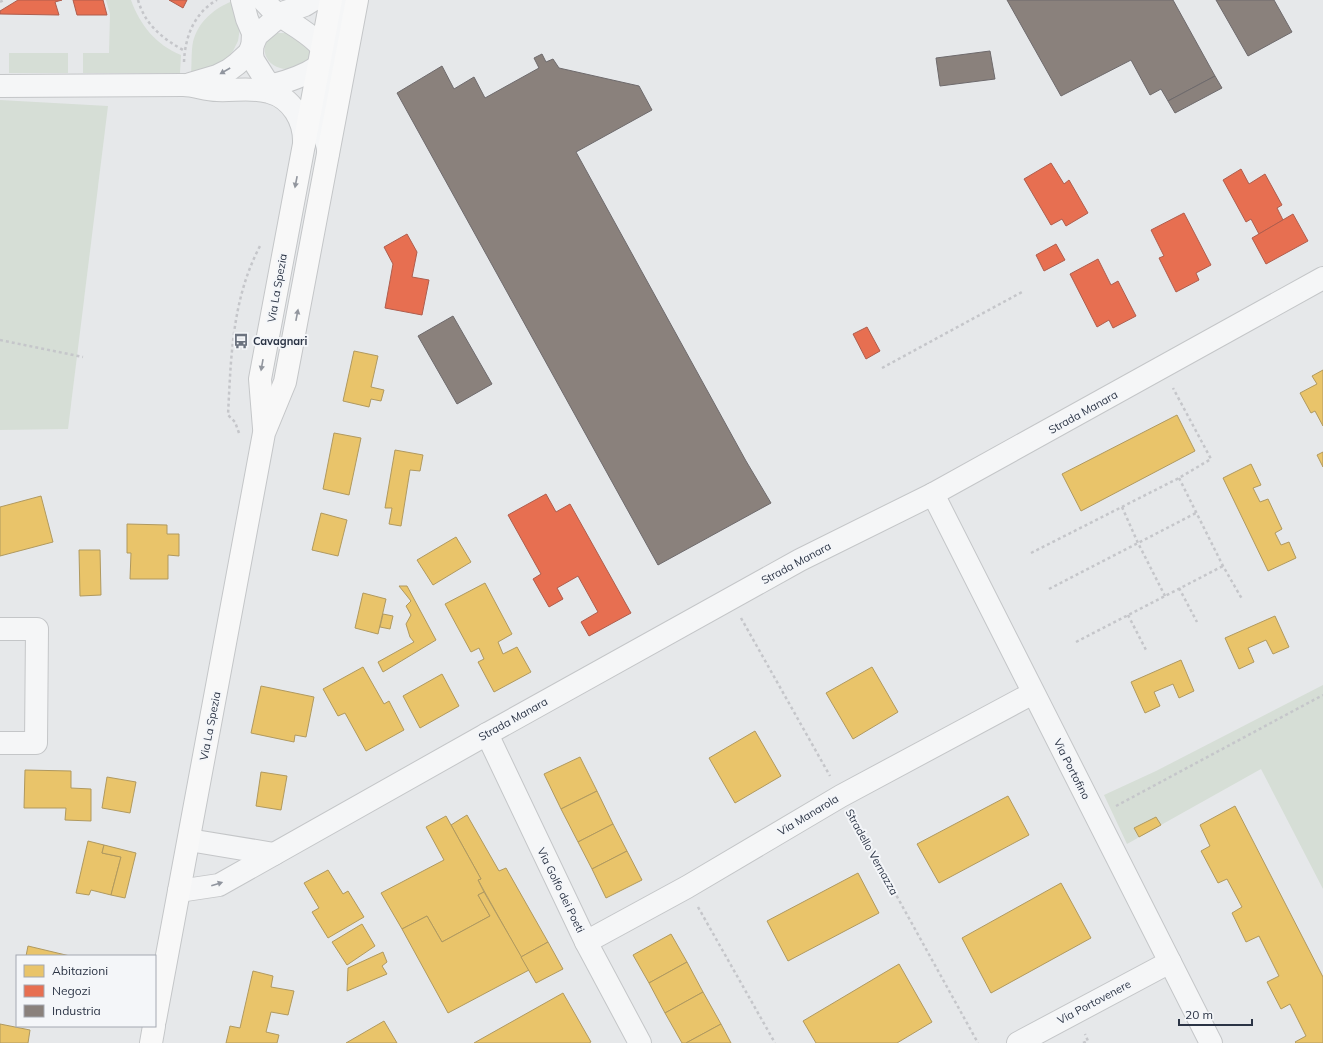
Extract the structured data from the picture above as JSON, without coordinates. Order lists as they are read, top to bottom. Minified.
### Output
{"streets":{"main road":["Via La Spezia"],"street":["Strada Manara","Via Portofino","Via Manarola","Via Golfo dei Poeti","Via Portovenere"],"path":["Stradello Vernazza"]},"crossings":[["Via La Spezia","Strada Manara"],["Strada Manara","Via Portofino"],["Strada Manara","Stradello Vernazza"],["Strada Manara","Via Golfo dei Poeti"],["Via Portofino","Via Manarola"],["Via Portofino","Via Portovenere"],["Via Manarola","Stradello Vernazza"],["Via Manarola","Via Golfo dei Poeti"]],"places":{"bus stop":["Cavagnari"]},"legend":["Abitazioni","Negozi","Industria"],"scale_bar":"20 m"}
